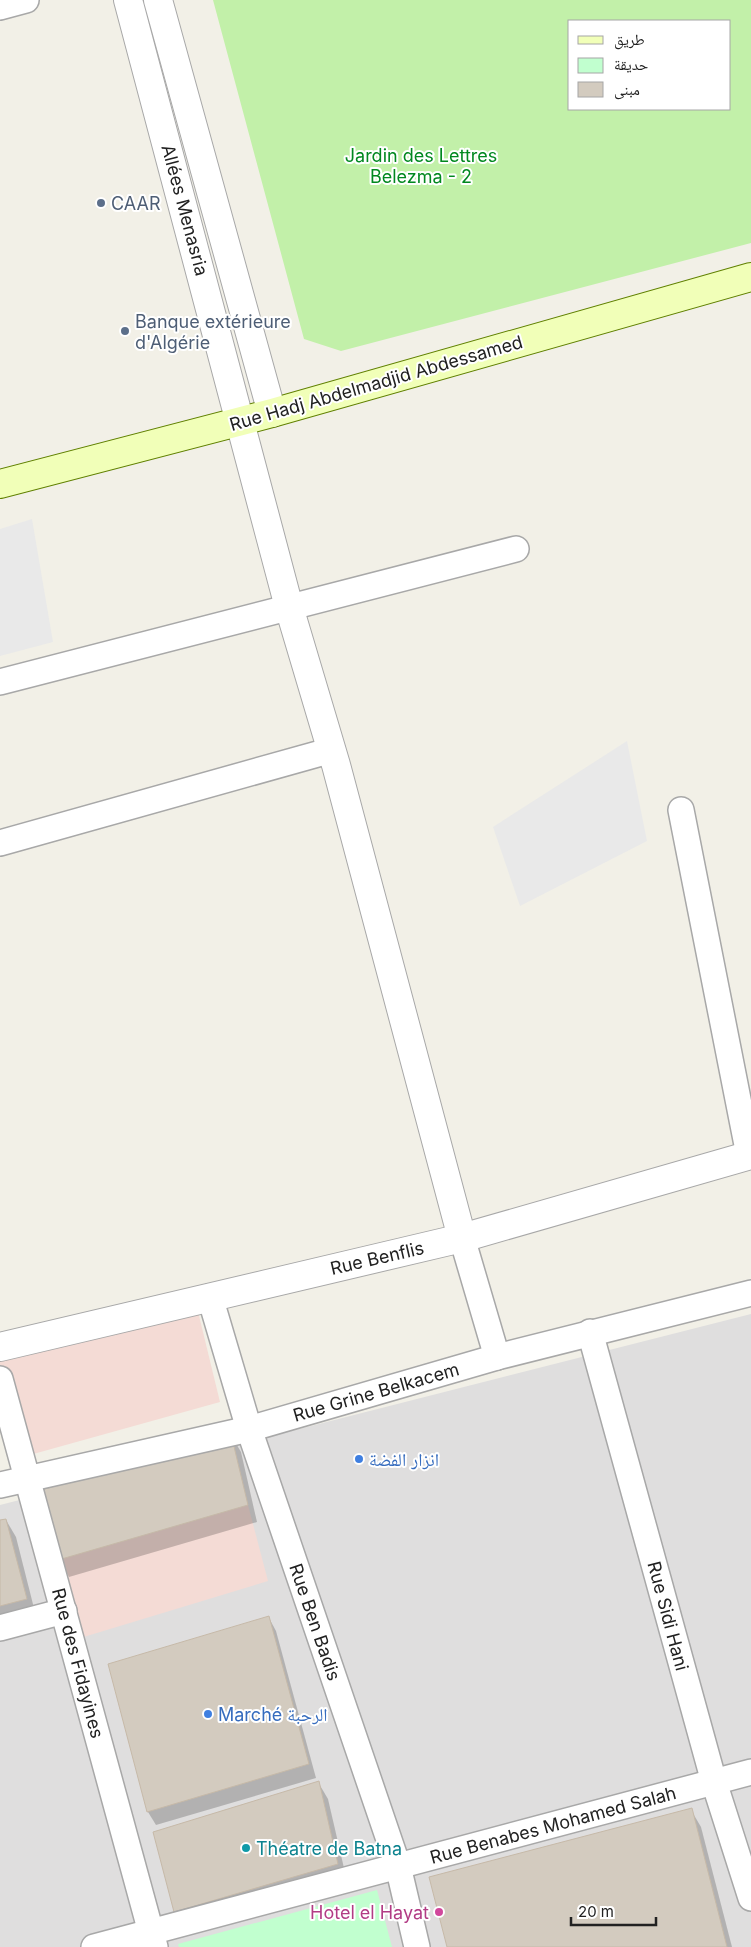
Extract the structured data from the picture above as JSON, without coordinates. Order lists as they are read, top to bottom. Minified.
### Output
{"streets":{"main road":["Rue Hadj Abdelmadjid Abdessamed"],"street":["Allées Menasria","Rue Benflis","Rue Grine Belkacem","Rue Sidi Hani","Rue Ben Badis","Rue des Fidayines","Rue Benabes Mohamed Salah"]},"crossings":[["Allées Menasria","Rue Hadj Abdelmadjid Abdessamed"],["Allées Menasria","Rue Benflis"],["Rue Benflis","Rue Ben Badis"],["Rue Grine Belkacem","Rue Sidi Hani"],["Rue Grine Belkacem","Rue Ben Badis"],["Rue Grine Belkacem","Rue des Fidayines"],["Rue Sidi Hani","Rue Benabes Mohamed Salah"],["Rue Ben Badis","Rue Benabes Mohamed Salah"],["Rue des Fidayines","Rue Benabes Mohamed Salah"]],"parks":["Jardin des Lettres Belezma - 2"],"places":["CAAR","Banque extérieure d'Algérie","انزار الفضة","Marché الرحبة","Théatre de Batna","Hotel el Hayat"],"legend":["طريق","حديقة","مبنى"],"scale_bar":"20 m"}
